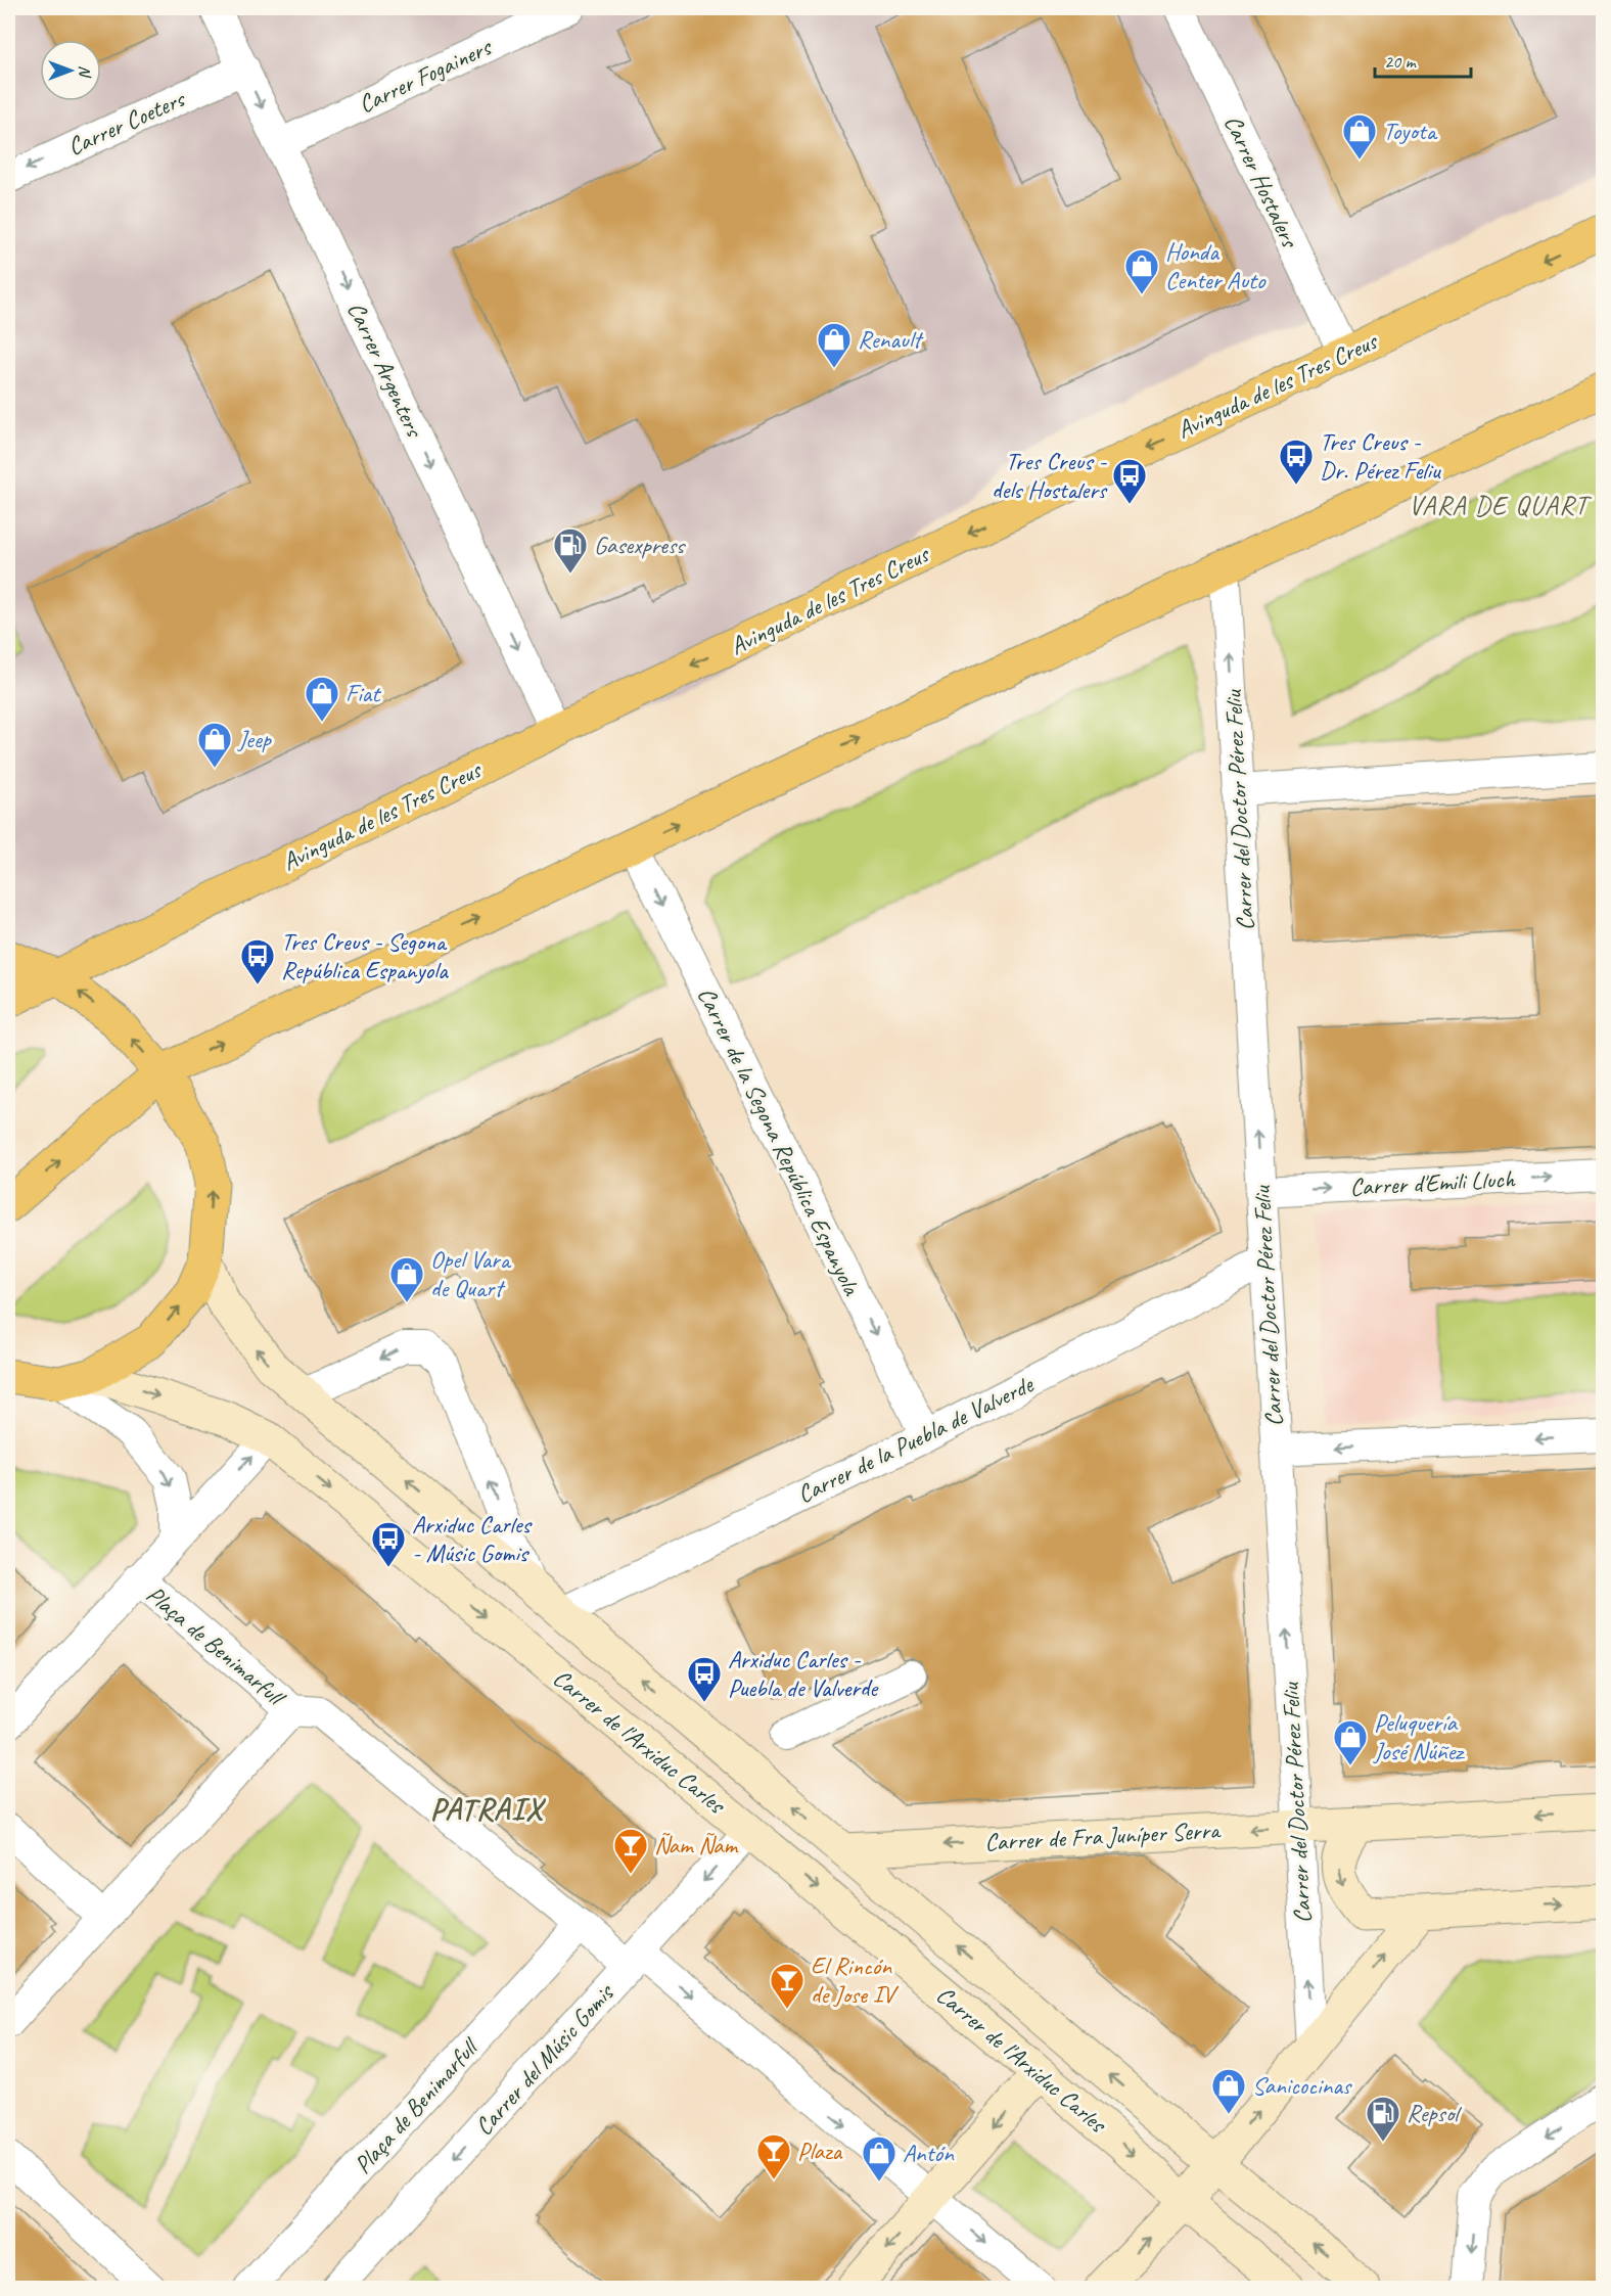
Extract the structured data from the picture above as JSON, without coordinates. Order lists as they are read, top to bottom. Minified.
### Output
{"streets":{"main road":["Avinguda de les Tres Creus","Carrer de l'Arxiduc Carles","Carrer de Fra Juníper Serra"],"street":["Carrer Fogainers","Carrer Coeters","Carrer Hostalers","Carrer Argenters","Carrer del Doctor Pérez Feliu","Carrer de la Segona República Espanyola","Carrer d'Emili Lluch","Carrer de la Puebla de Valverde","Plaça de Benimarfull","Carrer del Músic Gomis"]},"crossings":[["Carrer Fogainers","Carrer Argenters"],["Carrer Coeters","Carrer Argenters"],["Carrer Hostalers","Avinguda de les Tres Creus"],["Carrer Argenters","Avinguda de les Tres Creus"],["Carrer del Doctor Pérez Feliu","Carrer d'Emili Lluch"],["Carrer del Doctor Pérez Feliu","Carrer de la Puebla de Valverde"],["Carrer del Doctor Pérez Feliu","Carrer de Fra Juníper Serra"],["Carrer de la Segona República Espanyola","Carrer de la Puebla de Valverde"],["Carrer de la Puebla de Valverde","Carrer de l'Arxiduc Carles"],["Plaça de Benimarfull","Carrer del Músic Gomis"],["Carrer de l'Arxiduc Carles","Carrer de Fra Juníper Serra"],["Carrer de l'Arxiduc Carles","Carrer del Músic Gomis"]],"one_way":["Carrer Coeters","Carrer Argenters","Carrer del Doctor Pérez Feliu","Carrer de la Segona República Espanyola","Carrer de Fra Juníper Serra","Carrer del Músic Gomis"],"districts":["VARA DE QUART","PATRAIX"],"places":{"shop":["Toyota","Honda Center Auto","Renault","Fiat","Jeep","Opel Vara de Quart","Peluquería José Núñez","Sanicocinas","Antón"],"bus stop":["Tres Creus - Dr. Pérez Feliu","Tres Creus - dels Hostalers","Tres Creus - Segona República Espanyola","Arxiduc Carles - Músic Gomis","Arxiduc Carles - Puebla de Valverde"],"fuel station":["Gasexpress","Repsol"],"bar":["Ñam Ñam","El Rincón de Jose IV","Plaza"]},"scale_bar":"20 m","north":"right"}
